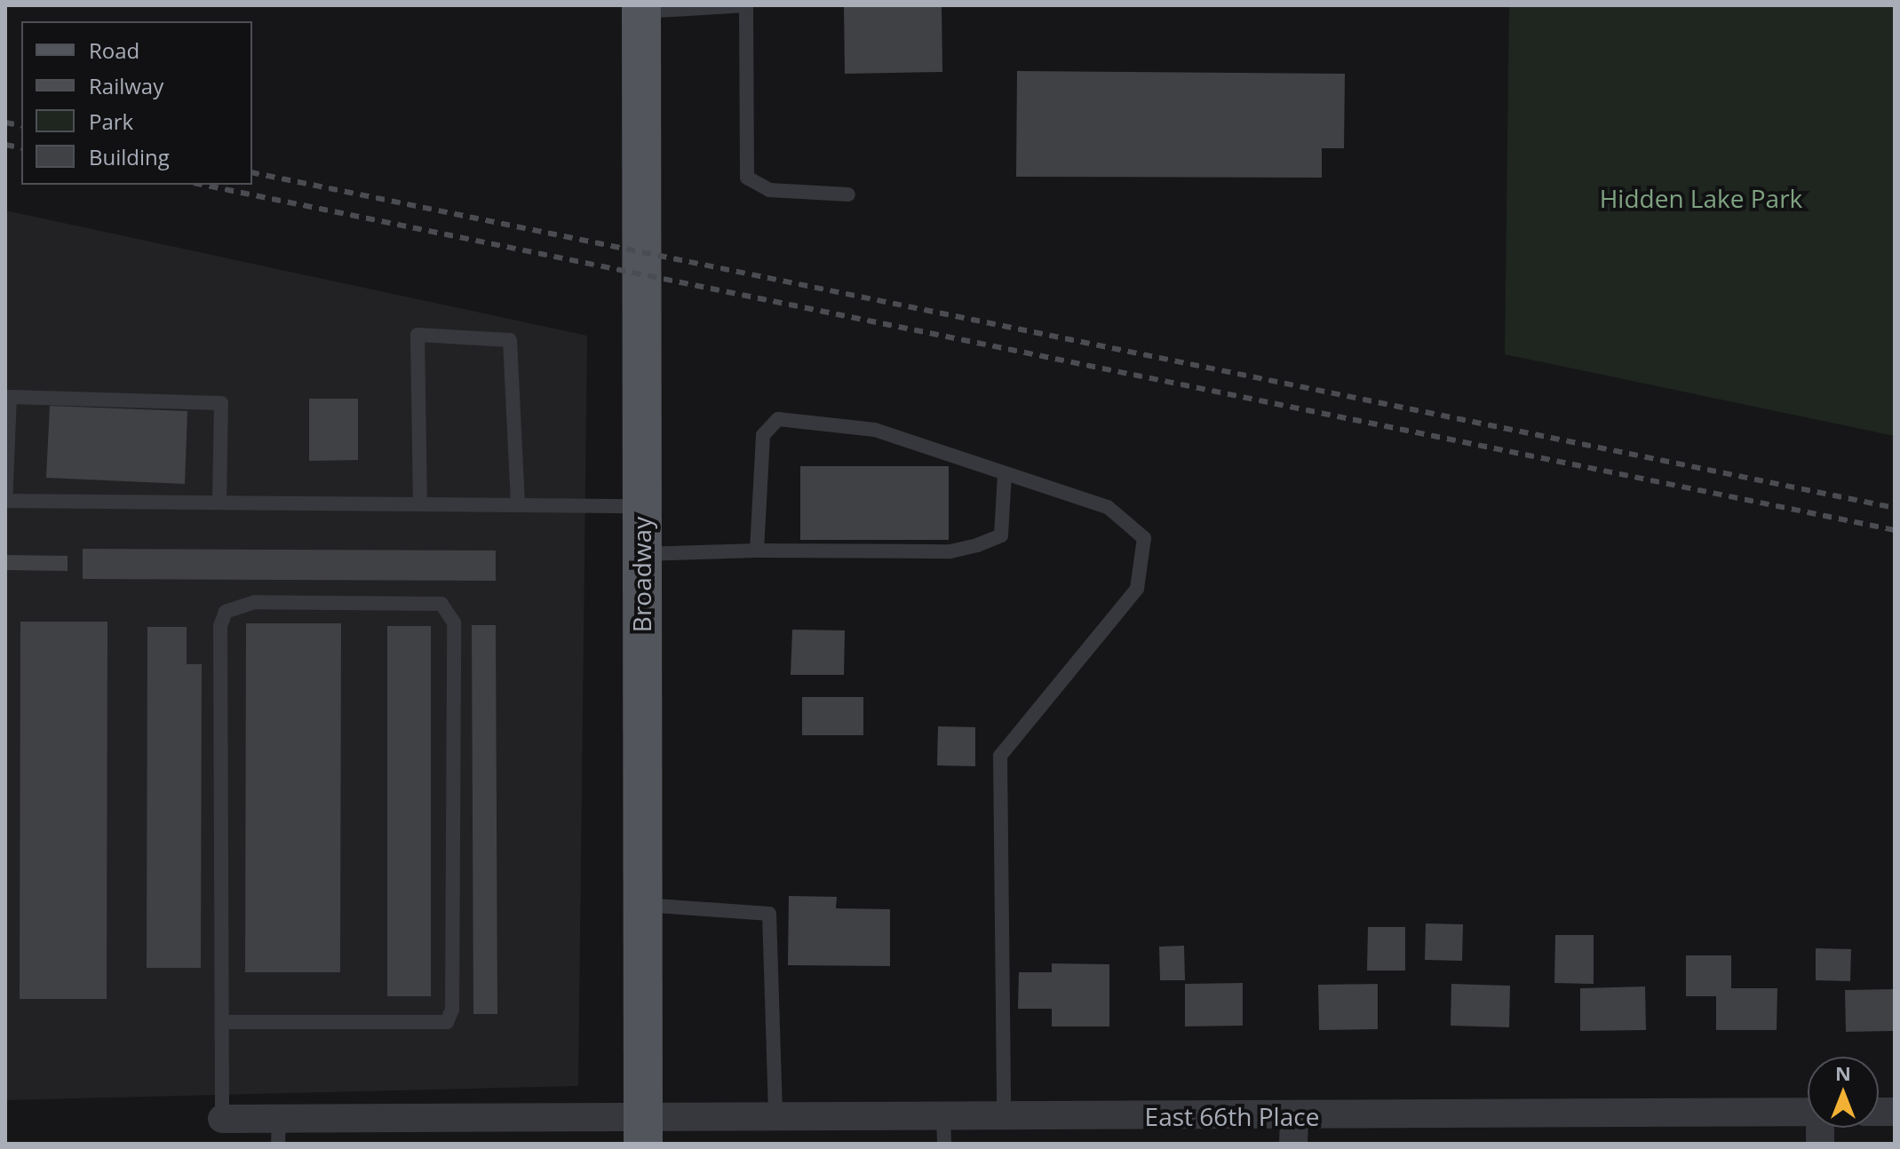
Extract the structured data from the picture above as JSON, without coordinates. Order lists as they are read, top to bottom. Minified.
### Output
{"streets":{"main road":["Broadway"],"street":["East 66th Place"]},"crossings":[["Broadway","East 66th Place"]],"parks":["Hidden Lake Park"],"legend":["Road","Railway","Park","Building"],"north":"top"}
